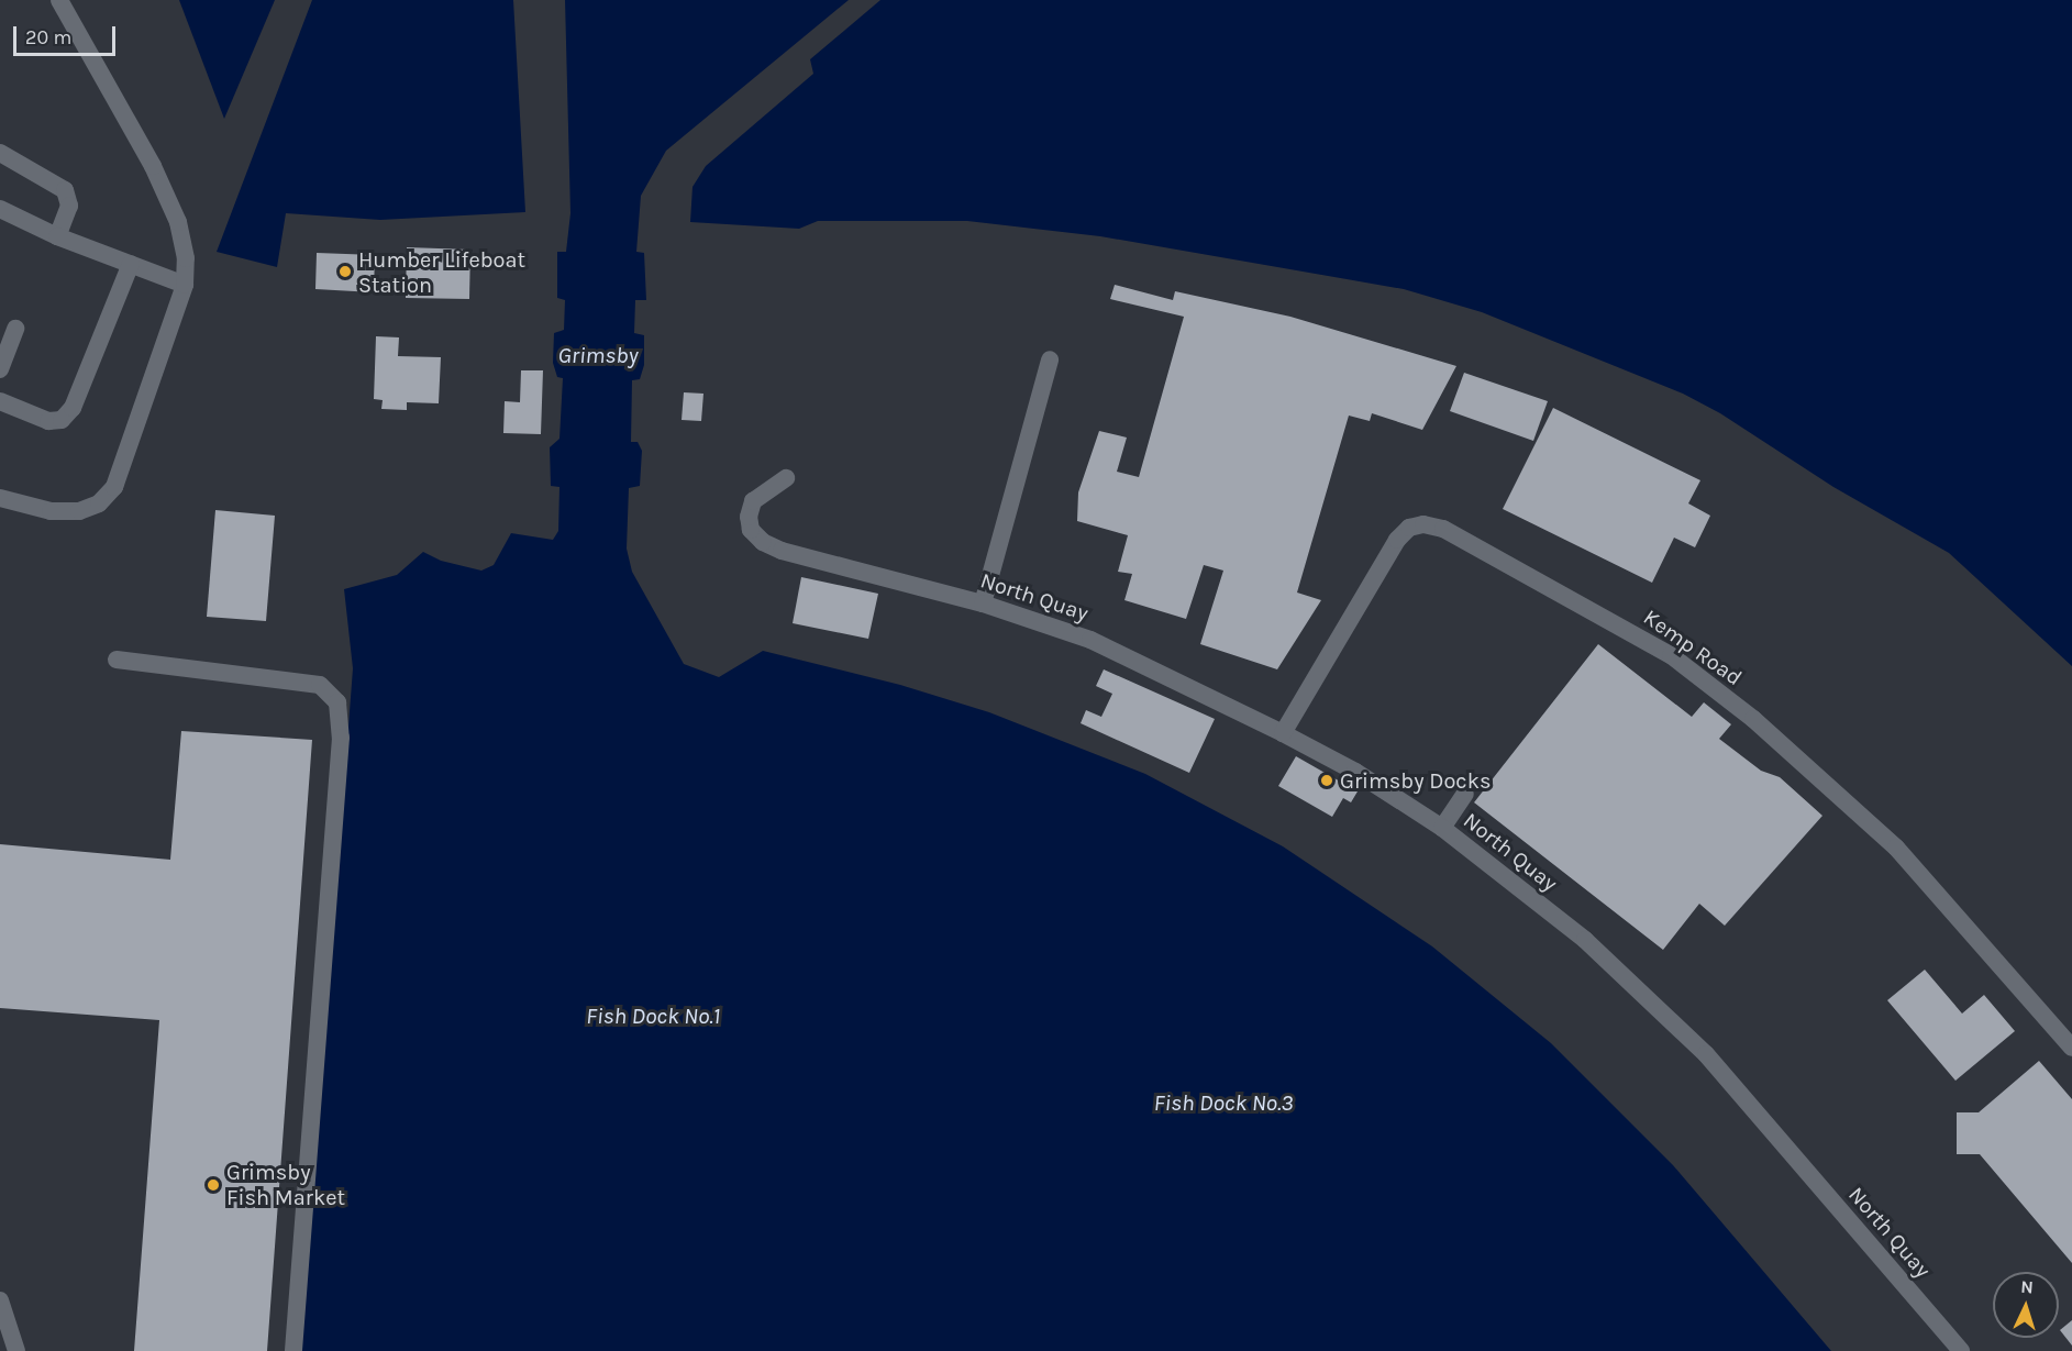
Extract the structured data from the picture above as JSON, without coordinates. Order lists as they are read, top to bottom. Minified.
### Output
{"streets":{"street":["North Quay","Kemp Road"]},"crossings":[["North Quay","Kemp Road"]],"water":["Grimsby","Fish Dock No.1","Fish Dock No.3"],"places":["Humber Lifeboat Station","Grimsby Docks","Grimsby Fish Market"],"scale_bar":"20 m","north":"top"}
